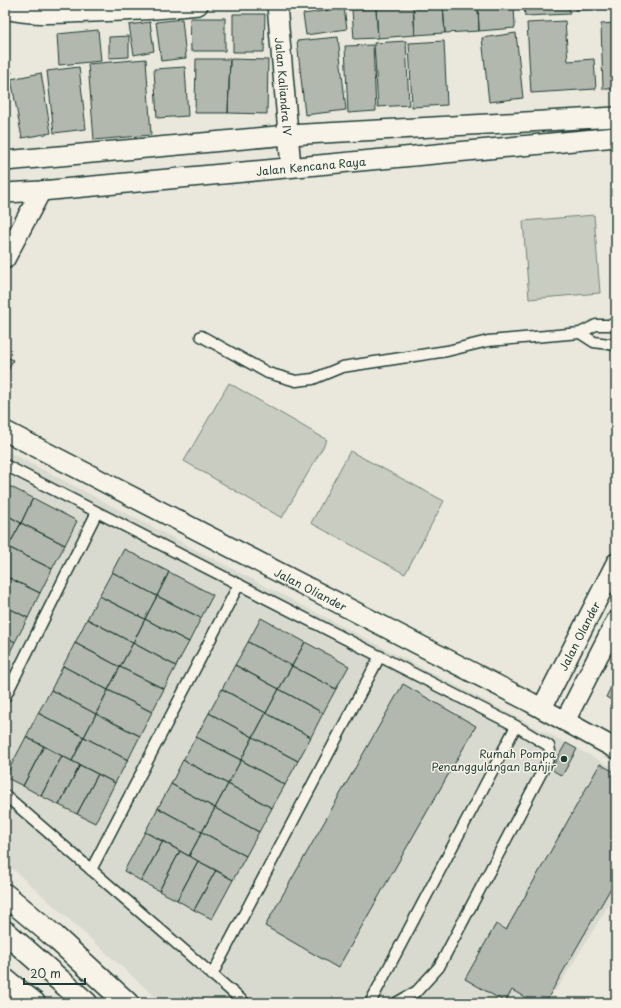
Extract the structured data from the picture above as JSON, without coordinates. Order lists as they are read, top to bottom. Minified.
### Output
{"streets":{"street":["Jalan Kaliandra IV","Jalan Kencana Raya","Jalan Oliander","Jalan Olander"]},"crossings":[["Jalan Kaliandra IV","Jalan Kencana Raya"],["Jalan Oliander","Jalan Olander"]],"places":["Rumah Pompa Penanggulangan Banjir"],"scale_bar":"20 m"}
